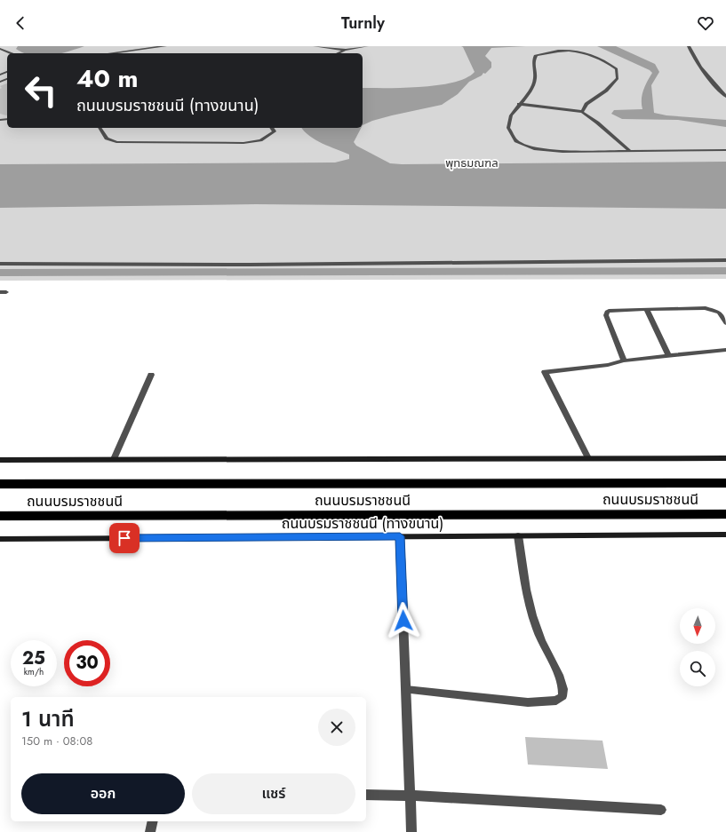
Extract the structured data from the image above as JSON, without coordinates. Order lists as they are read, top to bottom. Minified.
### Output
{"streets":{"highway":["ถนนบรมราชชนนี"],"main road":["ถนนบรมราชชนนี (ทางขนาน)"]},"parks":["พุทธมณฑล"],"north":"bottom","page":{"header":"Turnly","turn":["40 m","ถนนบรมราชชนนี (ทางขนาน)"],"speed":"25 km/h","limit":"30","heading":["1 นาที","150 m · 08:08"],"buttons":["ออก","แชร์"]}}
